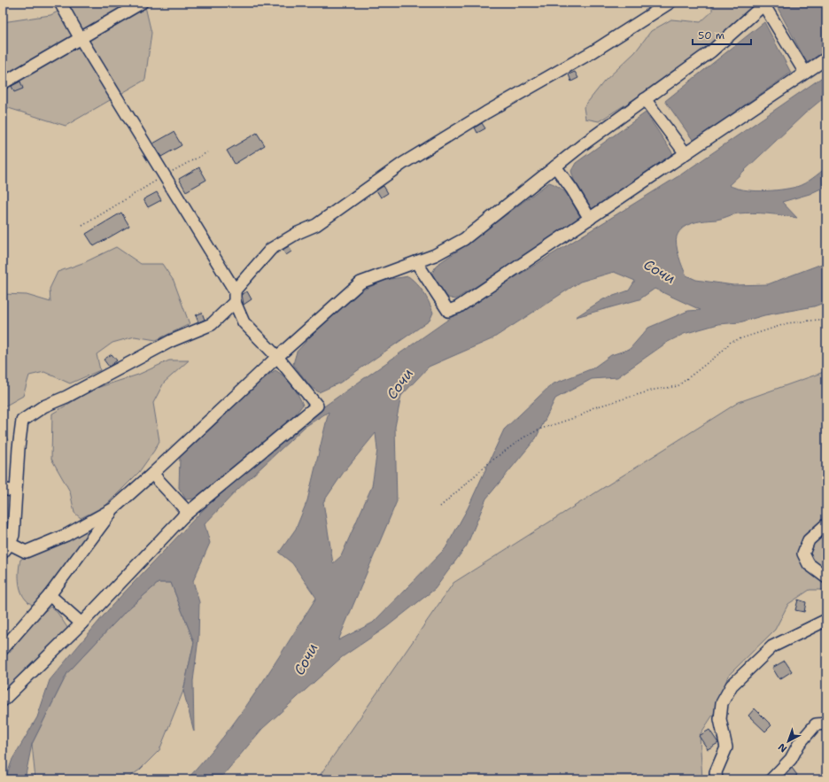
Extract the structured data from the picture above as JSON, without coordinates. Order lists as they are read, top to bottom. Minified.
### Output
{"water":["Сочи"],"scale_bar":"50 m","north":"bottom left"}
